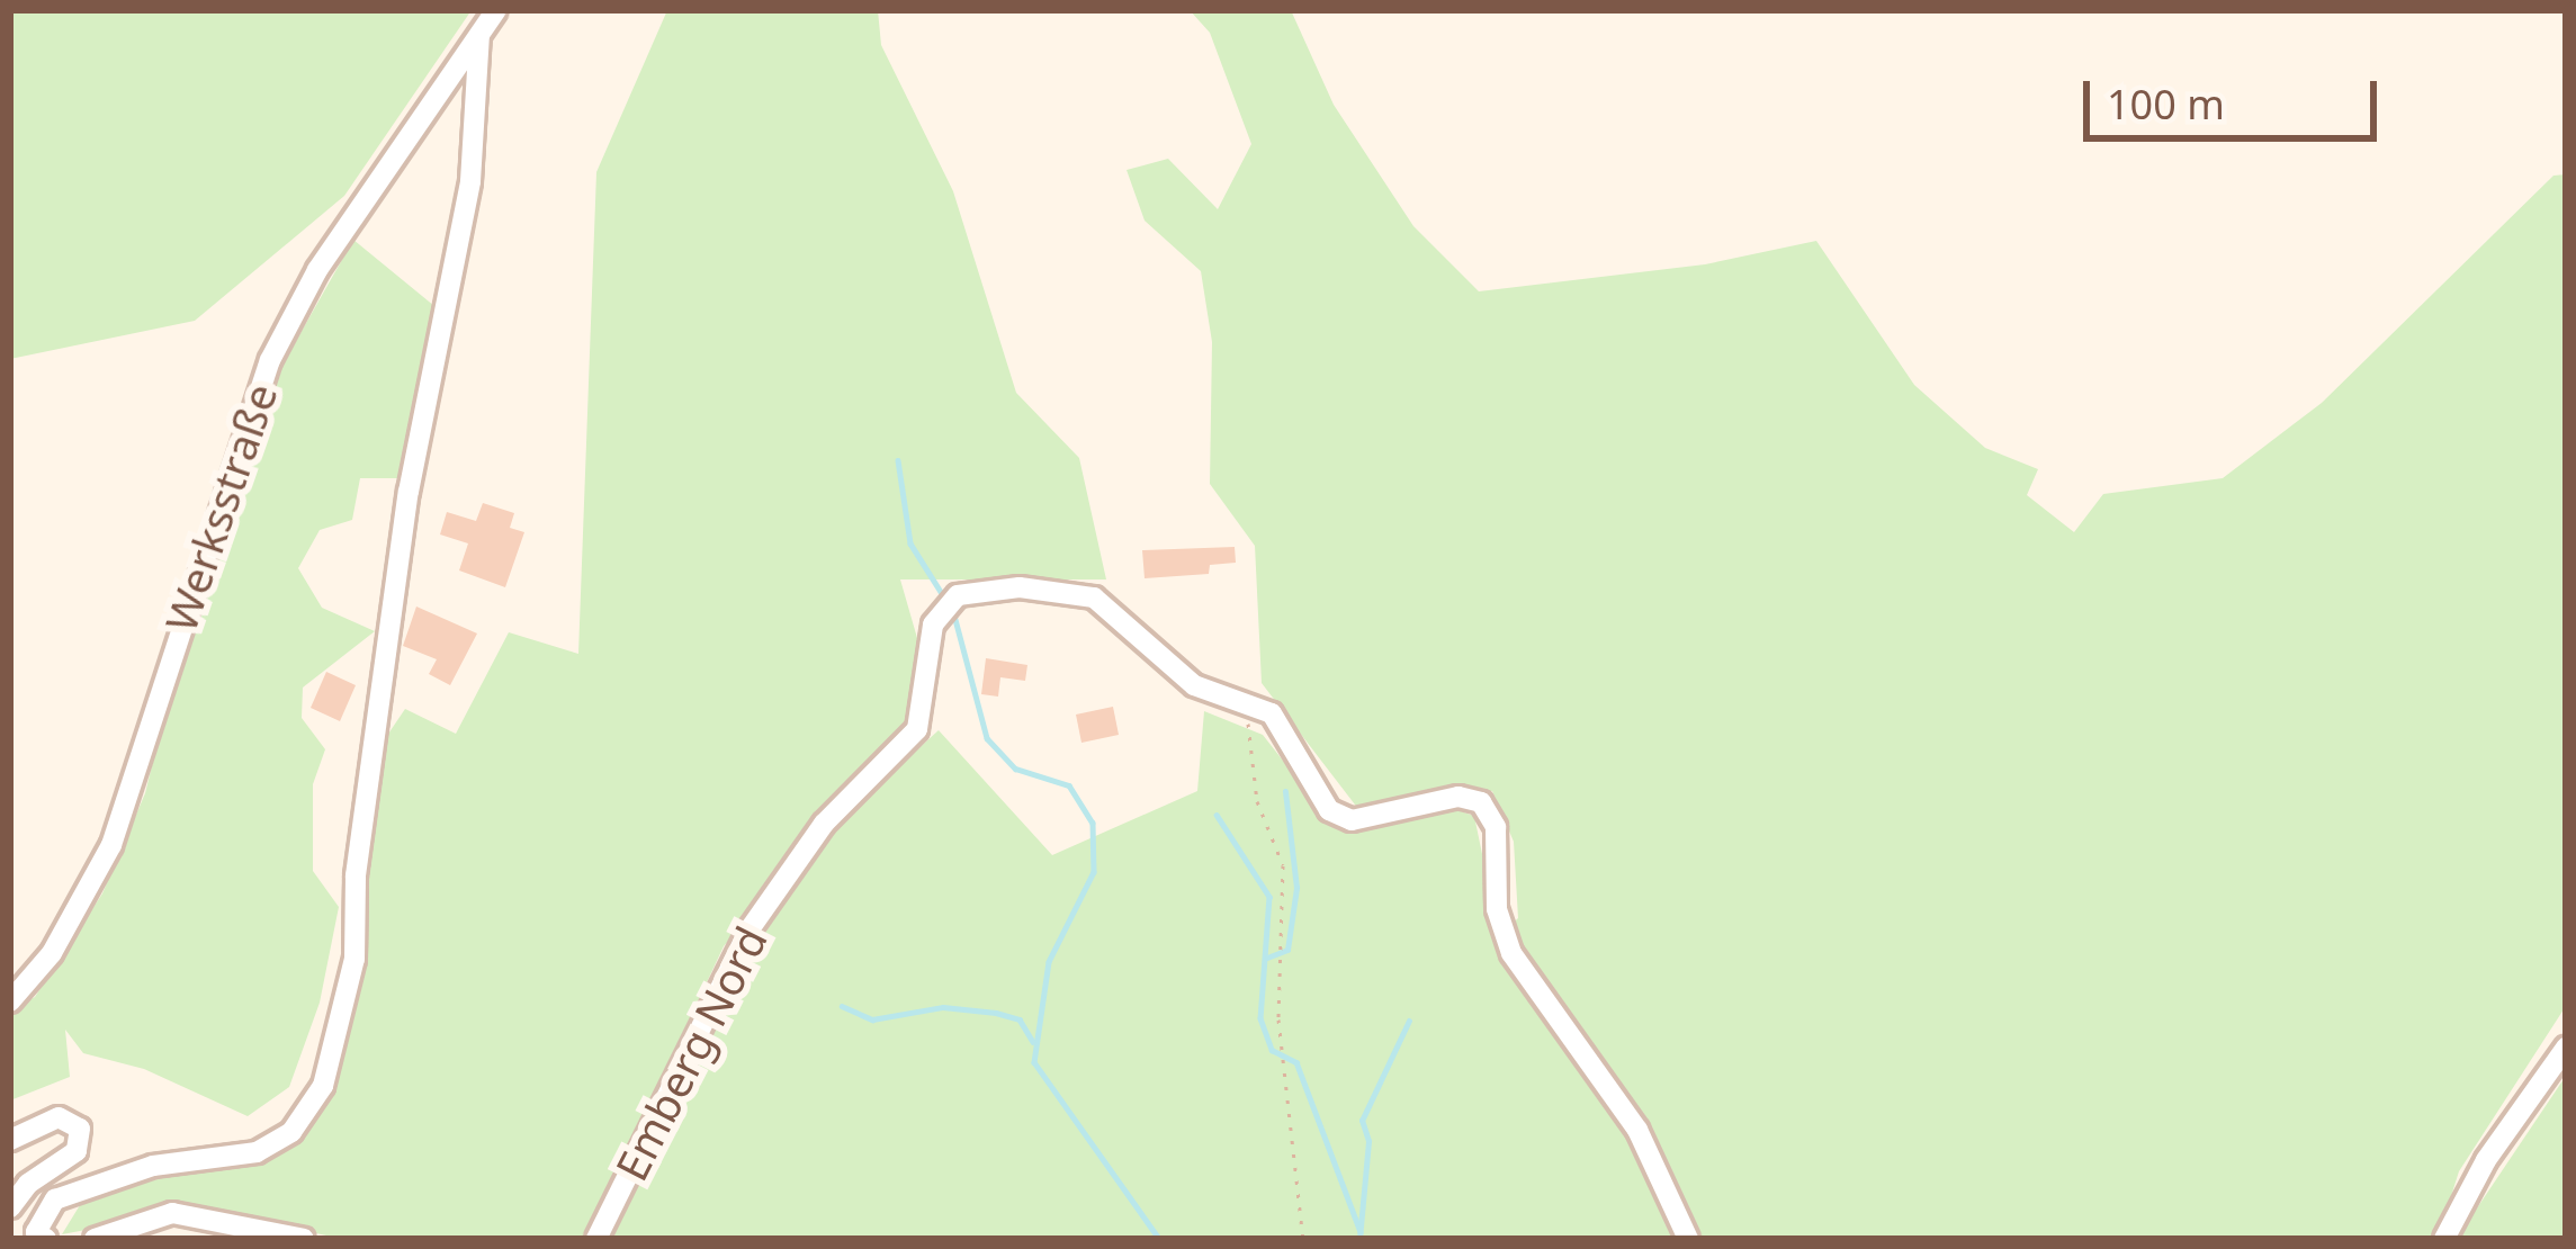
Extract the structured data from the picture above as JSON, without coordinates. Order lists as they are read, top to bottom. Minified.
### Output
{"streets":{"street":["Werksstraße","Emberg Nord"]},"scale_bar":"100 m"}
